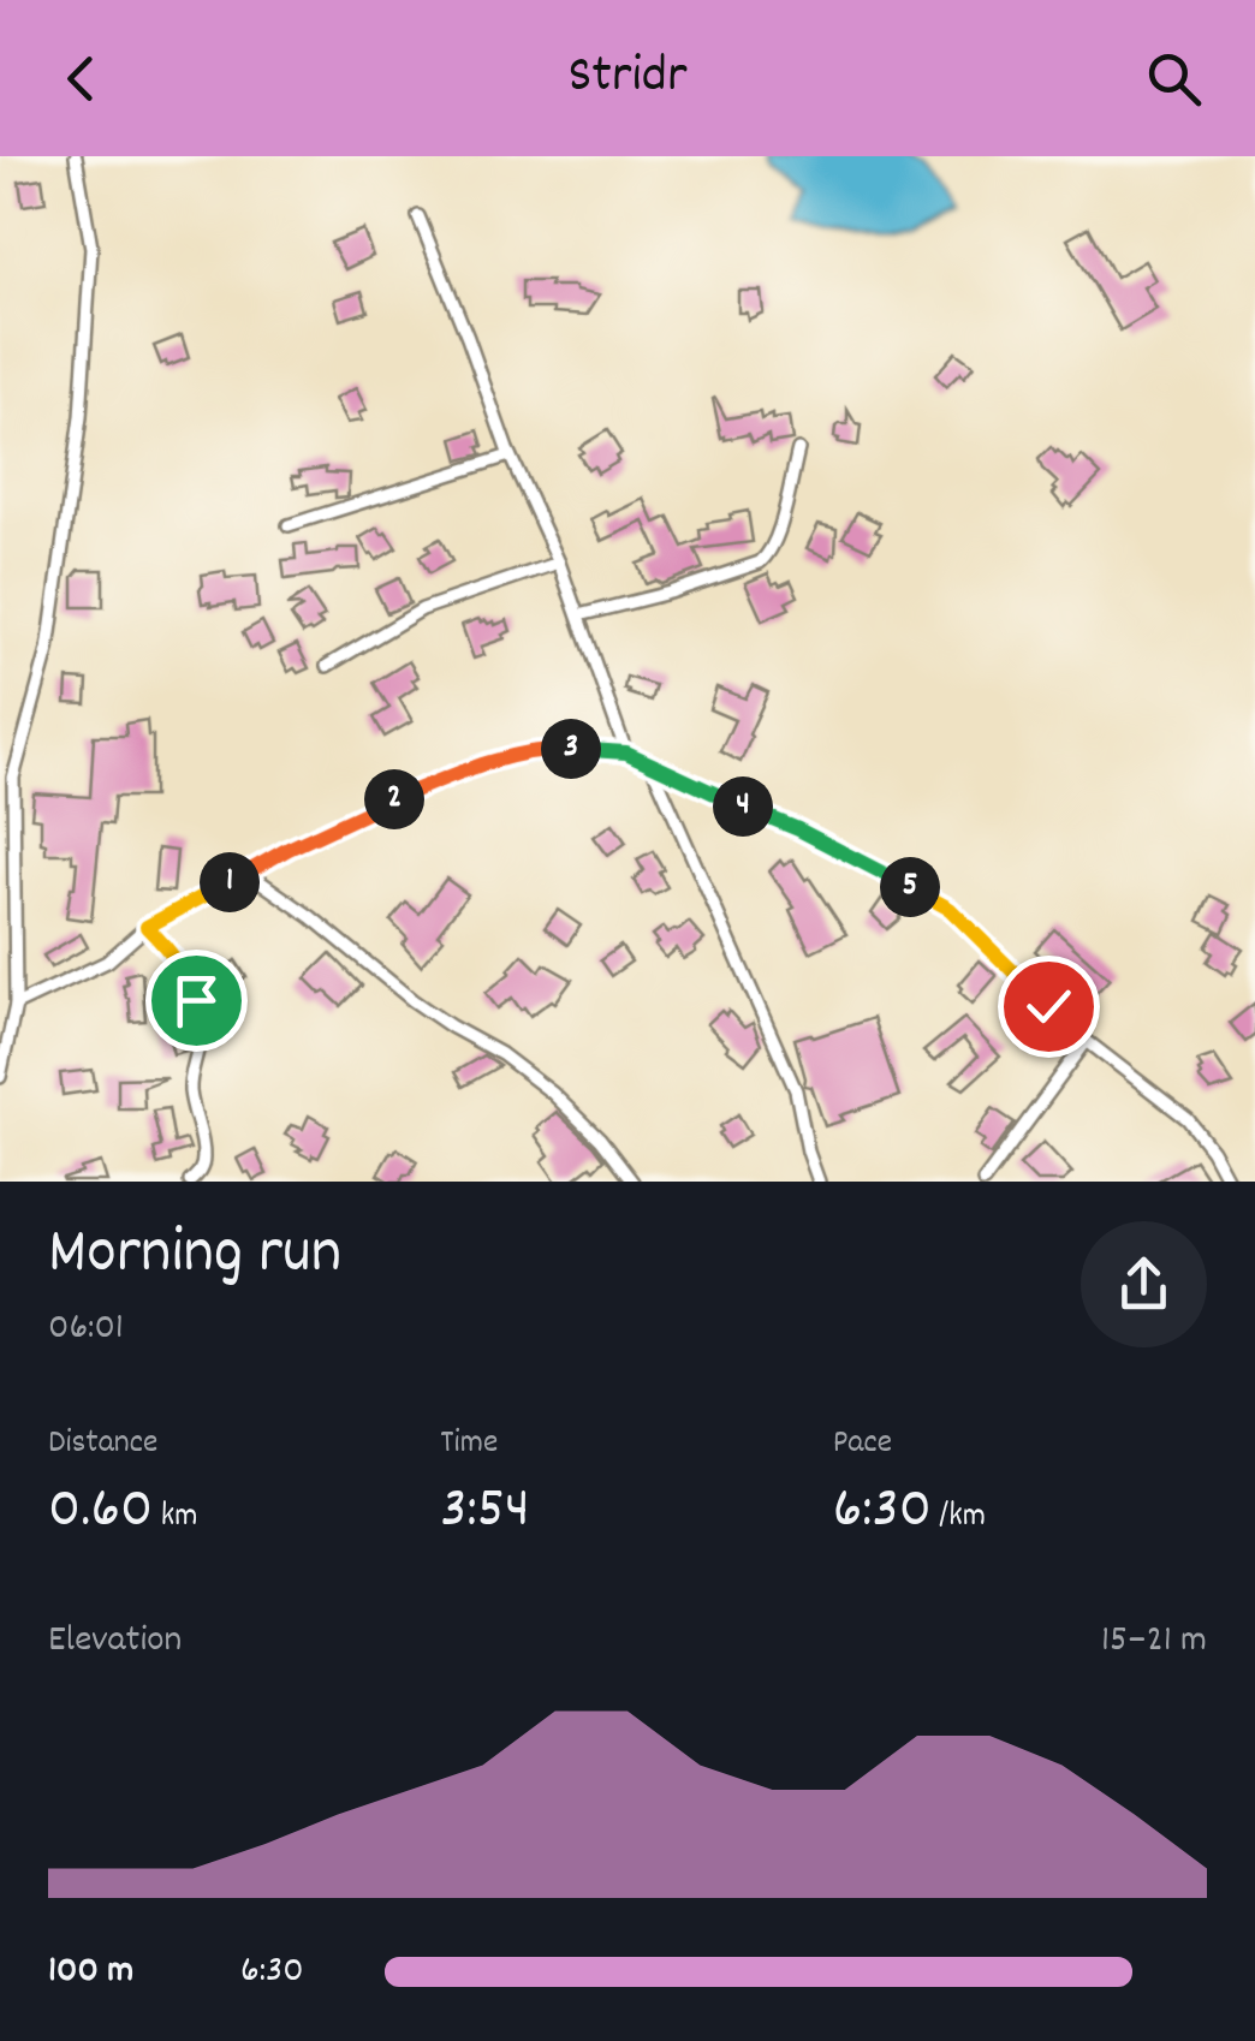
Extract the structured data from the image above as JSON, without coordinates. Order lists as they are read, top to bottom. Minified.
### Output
{"page":{"header":"Stridr","pins":["3","2","4","1","5"],"heading":["Morning run","06:01"],"stats":[["Distance","0.60 km"],["Time","3:54"],["Pace","6:30 /km"]],"chart":["Elevation","15–21 m"],"list":[{"name":"100 m","note":"6:30"}]}}
